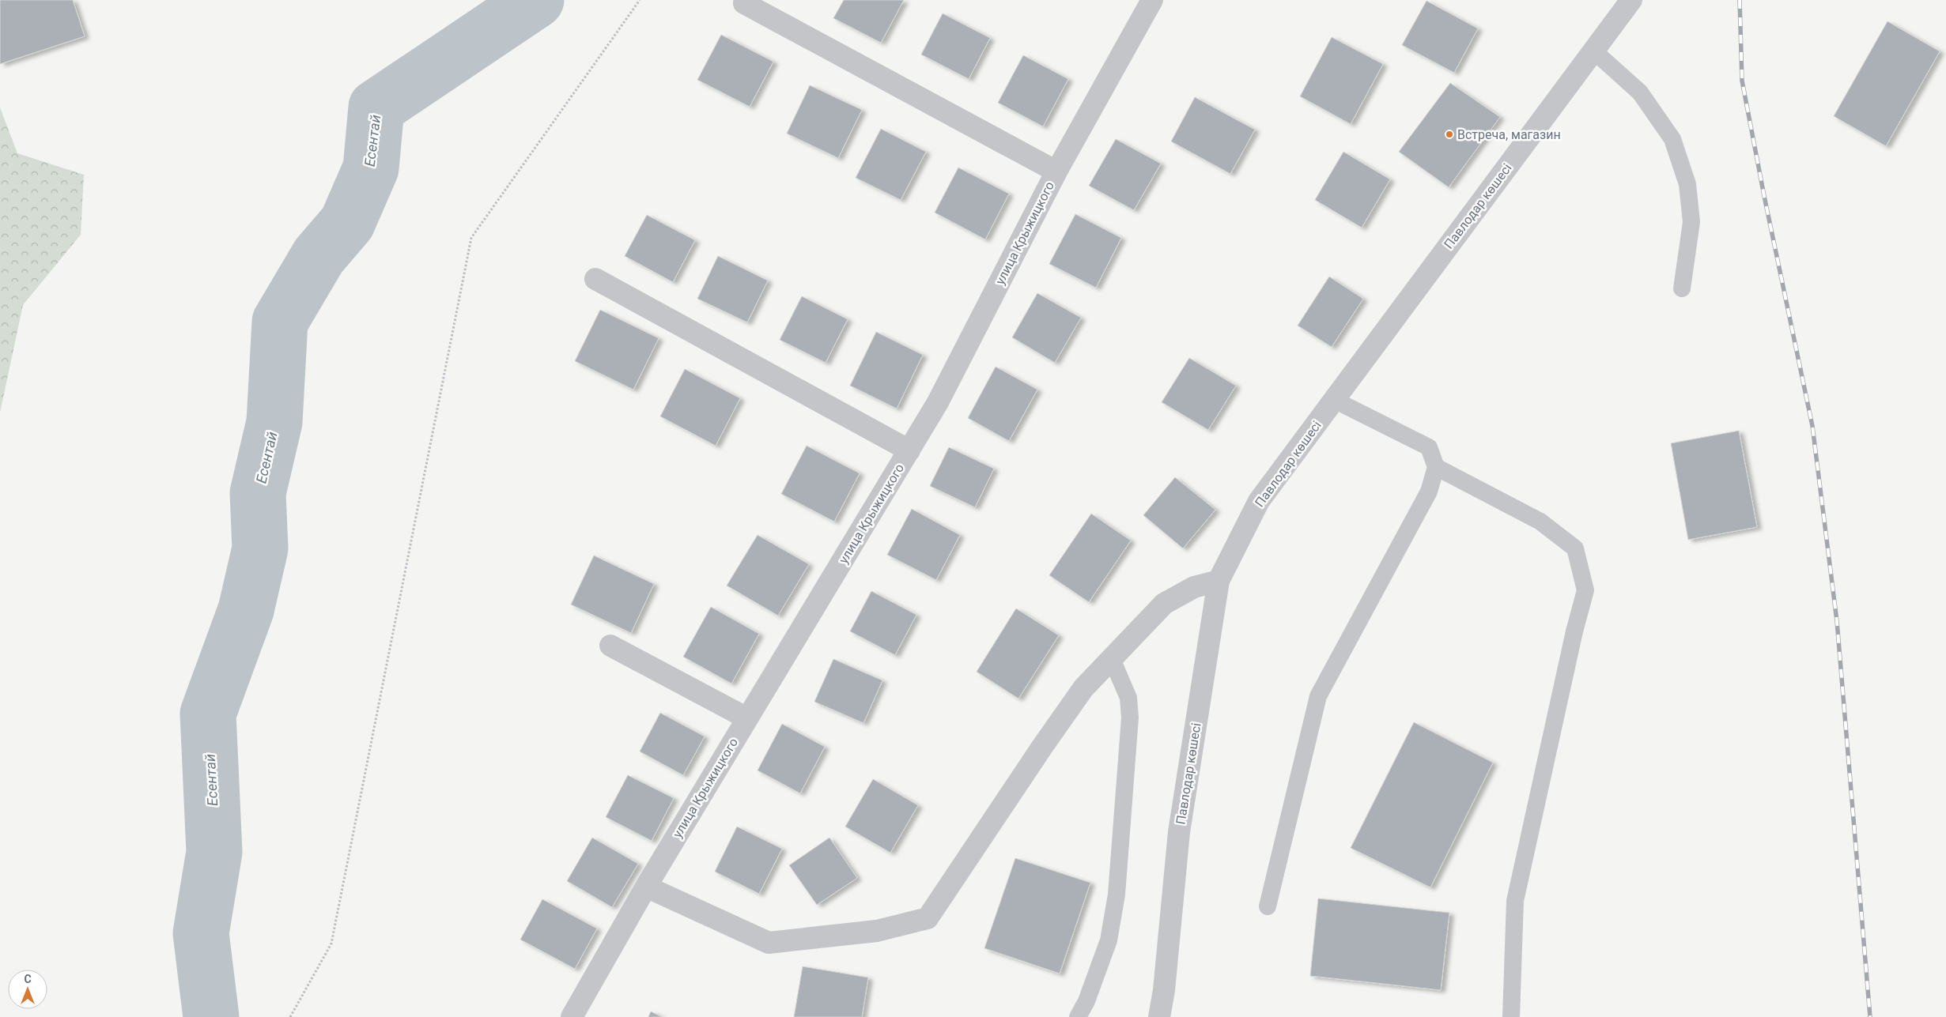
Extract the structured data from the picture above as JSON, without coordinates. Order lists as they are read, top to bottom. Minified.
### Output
{"streets":{"street":["Павлодар көшесі","улица Крыжицкого"]},"water":["Есентай"],"places":["Встреча, магазин"],"north":"top"}
